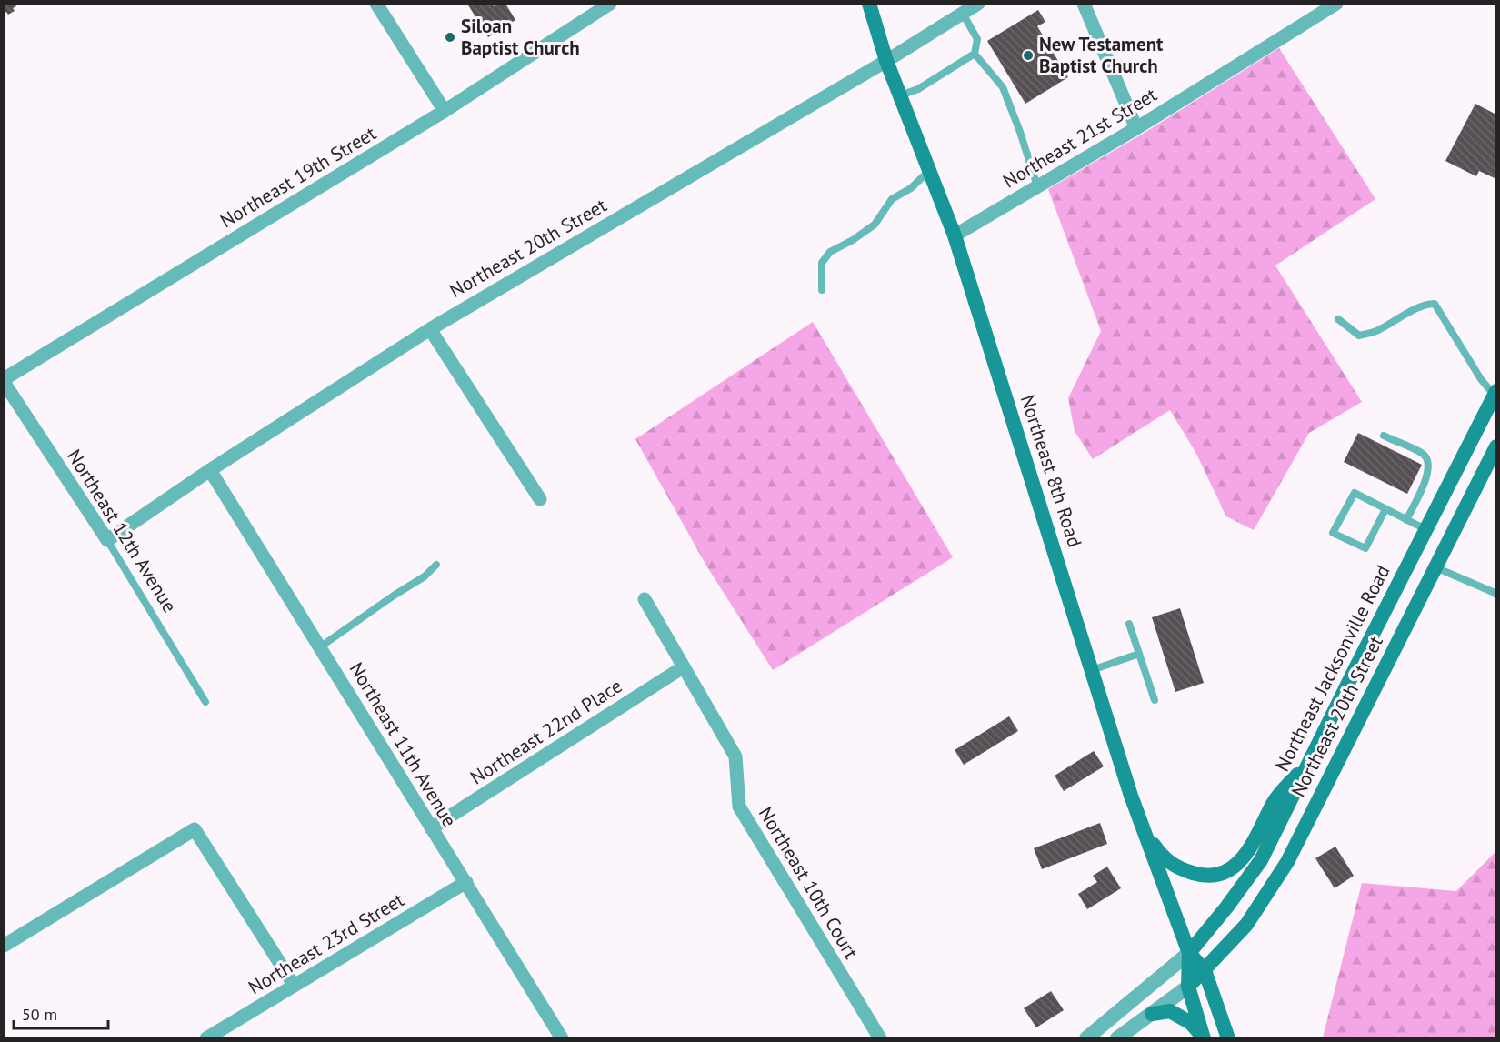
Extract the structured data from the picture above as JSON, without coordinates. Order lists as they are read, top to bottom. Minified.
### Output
{"streets":{"main road":["Northeast 20th Street","Northeast 8th Road","Northeast Jacksonville Road"],"street":["Northeast 21st Street","Northeast 19th Street","Northeast 12th Avenue","Northeast 22nd Place","Northeast 11th Avenue","Northeast 10th Court","Northeast 23rd Street"]},"crossings":[["Northeast 21st Street","Northeast 8th Road"],["Northeast 19th Street","Northeast 12th Avenue"],["Northeast 20th Street","Northeast 8th Road"],["Northeast 20th Street","Northeast 12th Avenue"],["Northeast 20th Street","Northeast 11th Avenue"],["Northeast 8th Road","Northeast Jacksonville Road"],["Northeast 22nd Place","Northeast 11th Avenue"],["Northeast 22nd Place","Northeast 10th Court"],["Northeast 11th Avenue","Northeast 23rd Street"]],"places":["Siloan Baptist Church","New Testament Baptist Church"],"scale_bar":"50 m"}
